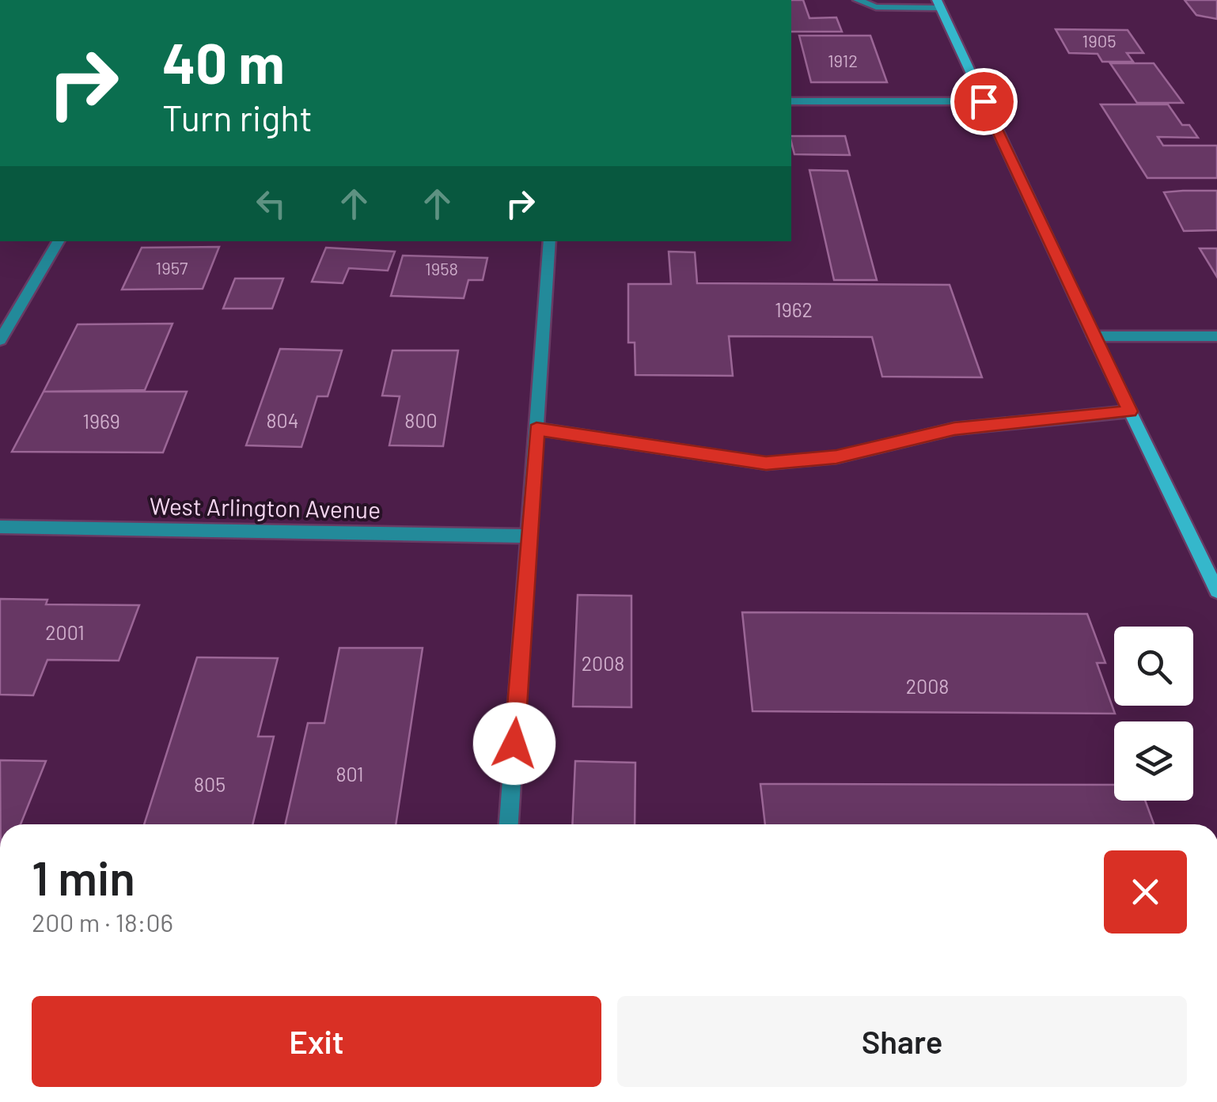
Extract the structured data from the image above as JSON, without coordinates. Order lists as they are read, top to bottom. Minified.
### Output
{"streets":{"street":["West Arlington Avenue"]},"house_numbers":["1905","1912","1957","1958","1962","804","800","1969","2001","2008","2008","801","805"],"page":{"turn":["40 m","Turn right"],"heading":["1 min","200 m · 18:06"],"buttons":["Exit","Share"]}}
